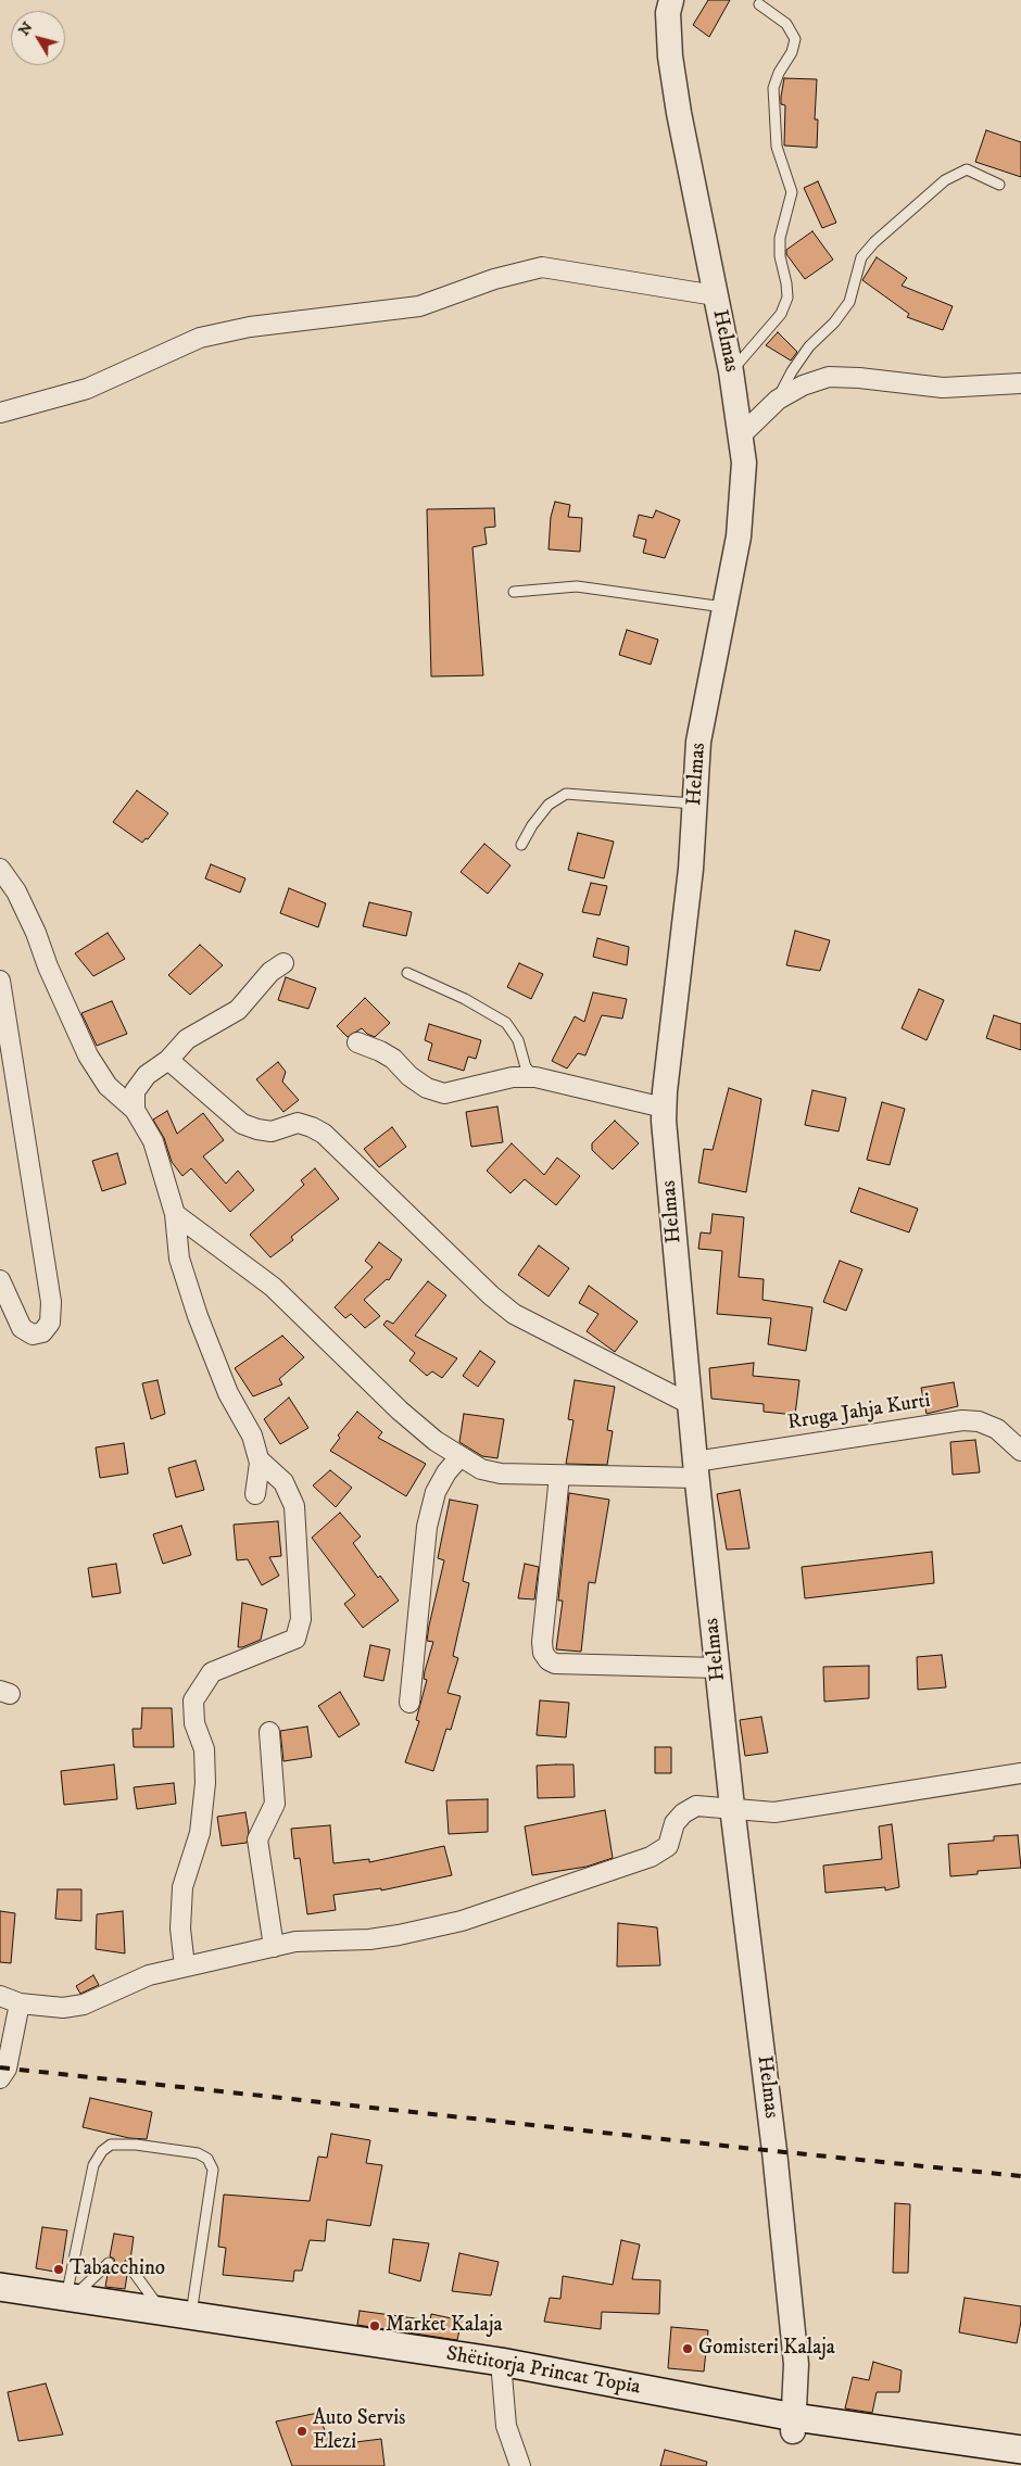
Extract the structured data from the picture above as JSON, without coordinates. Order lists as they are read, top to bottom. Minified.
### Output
{"streets":{"main road":["Shëtitorja Princat Topia"],"street":["Helmas","Rruga Jahja Kurti"]},"crossings":[["Helmas","Rruga Jahja Kurti"],["Helmas","Shëtitorja Princat Topia"]],"places":["Tabacchino","Market Kalaja","Gomisteri Kalaja","Auto Servis Elezi"],"north":"top left"}
